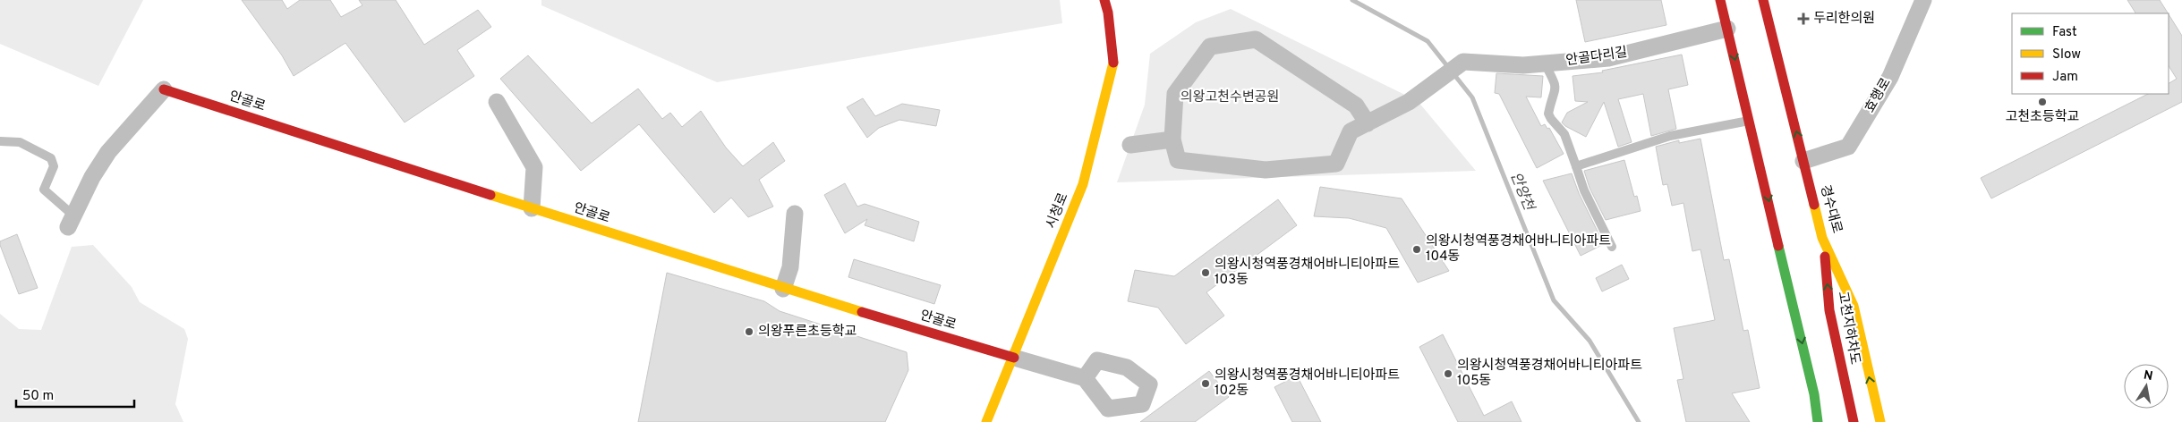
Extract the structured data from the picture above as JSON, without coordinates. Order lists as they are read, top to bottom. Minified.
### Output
{"streets":{"street":["안골다리길","효행로","안골로","경수대로","시청로","고천지하차도"]},"crossings":[["효행로","경수대로"],["안골로","시청로"],["경수대로","고천지하차도"]],"water":["안양천"],"parks":["의왕고천수변공원"],"places":{"health":["두리한의원"],"other":["고천초등학교","의왕시청역풍경채어바니티아파트 104동","의왕시청역풍경채어바니티아파트 103동","의왕푸른초등학교","의왕시청역풍경채어바니티아파트 105동","의왕시청역풍경채어바니티아파트 102동"]},"legend":["Fast","Slow","Jam"],"scale_bar":"50 m","north":"top"}
